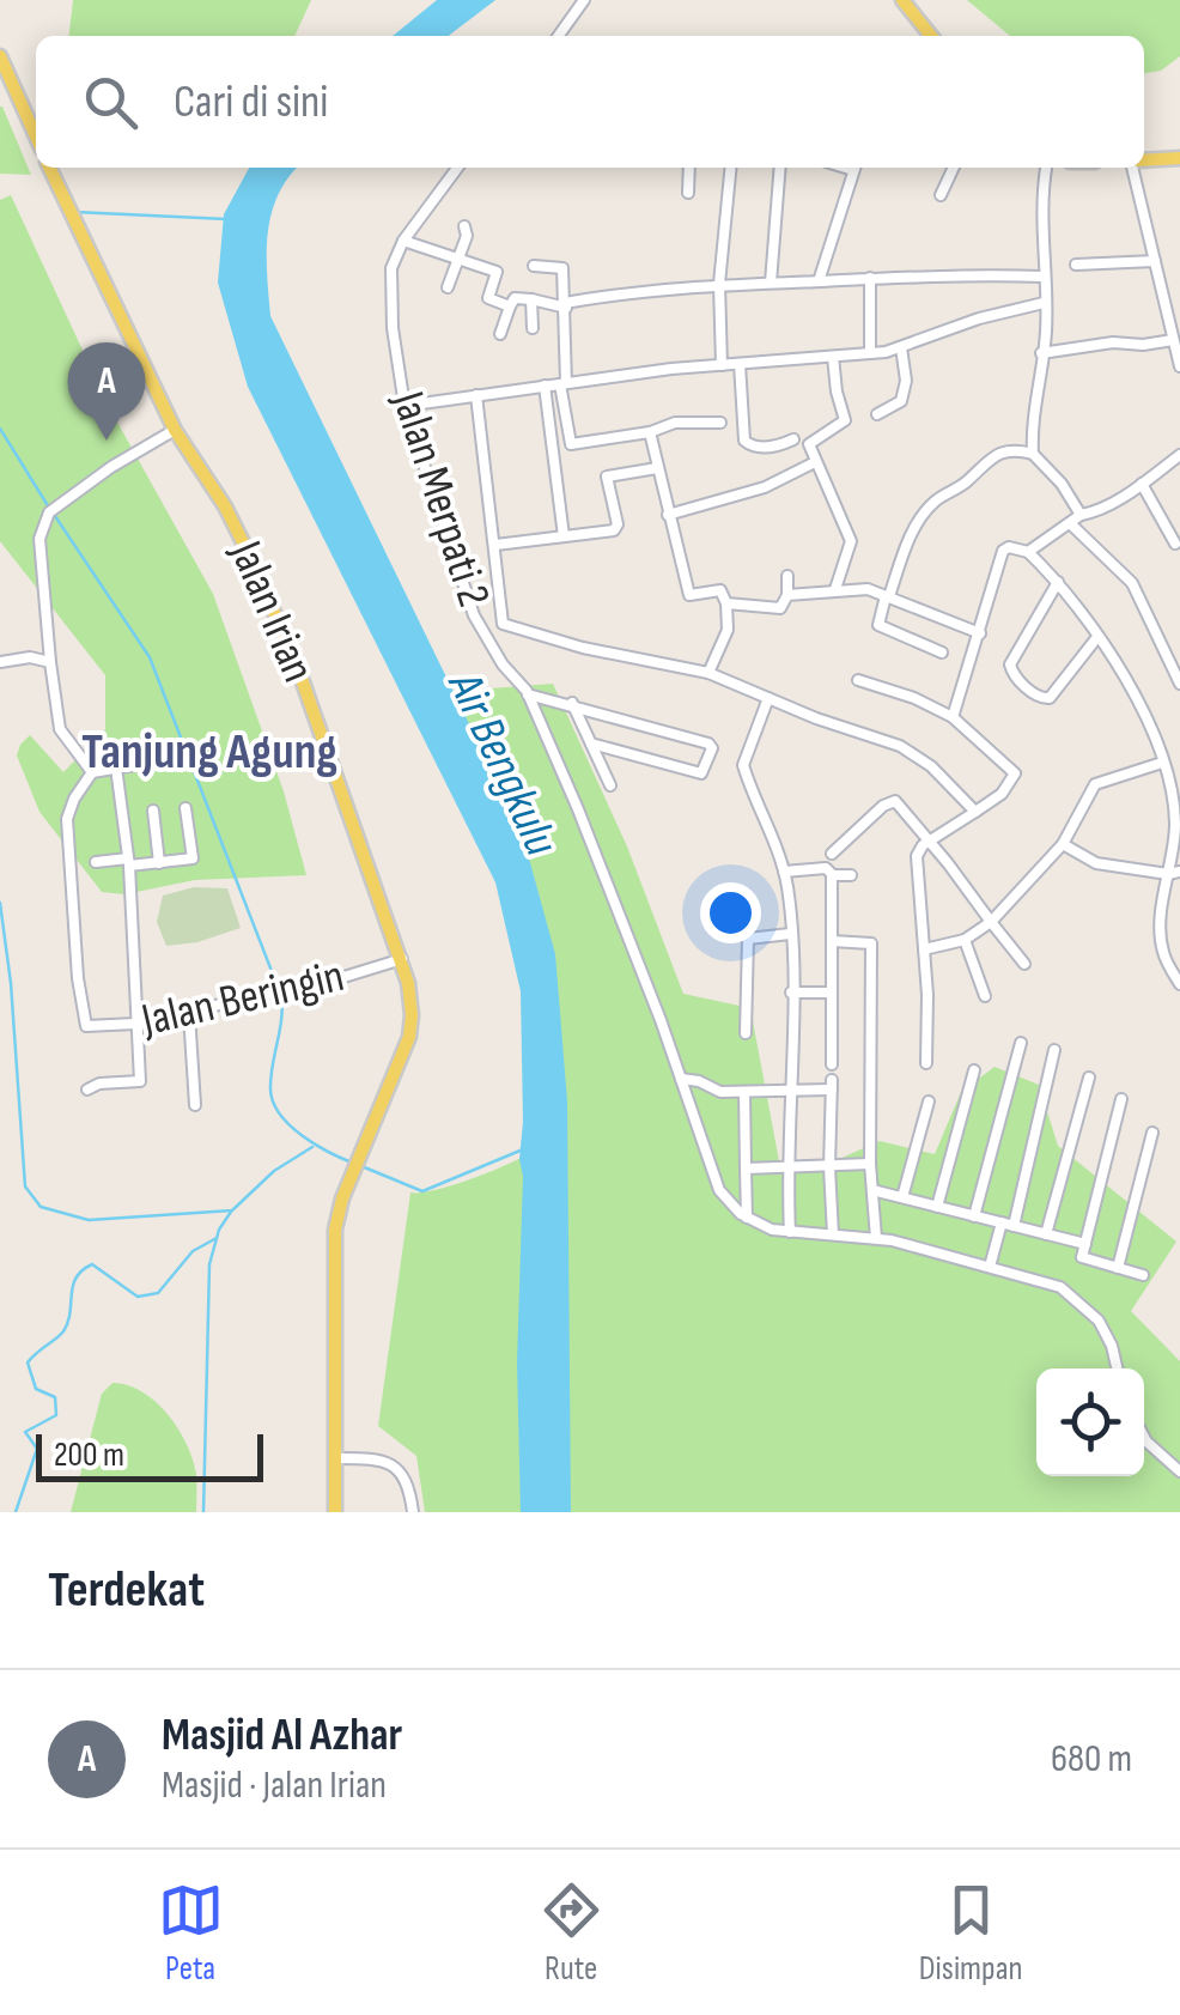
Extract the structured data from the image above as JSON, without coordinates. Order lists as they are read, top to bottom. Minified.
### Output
{"streets":{"main road":["Jalan Irian"],"street":["Jalan Merpati 2","Jalan Beringin"]},"crossings":[["Jalan Irian","Jalan Beringin"]],"districts":["Tanjung Agung"],"water":["Air Bengkulu"],"scale_bar":"200 m","page":{"search":"Cari di sini","pins":"A","scale":"200 m","heading":"Terdekat","list":[{"mark":"A","name":"Masjid Al Azhar","note":"Masjid · Jalan Irian","value":"680 m"}],"nav":["Peta","Rute","Disimpan"]}}
